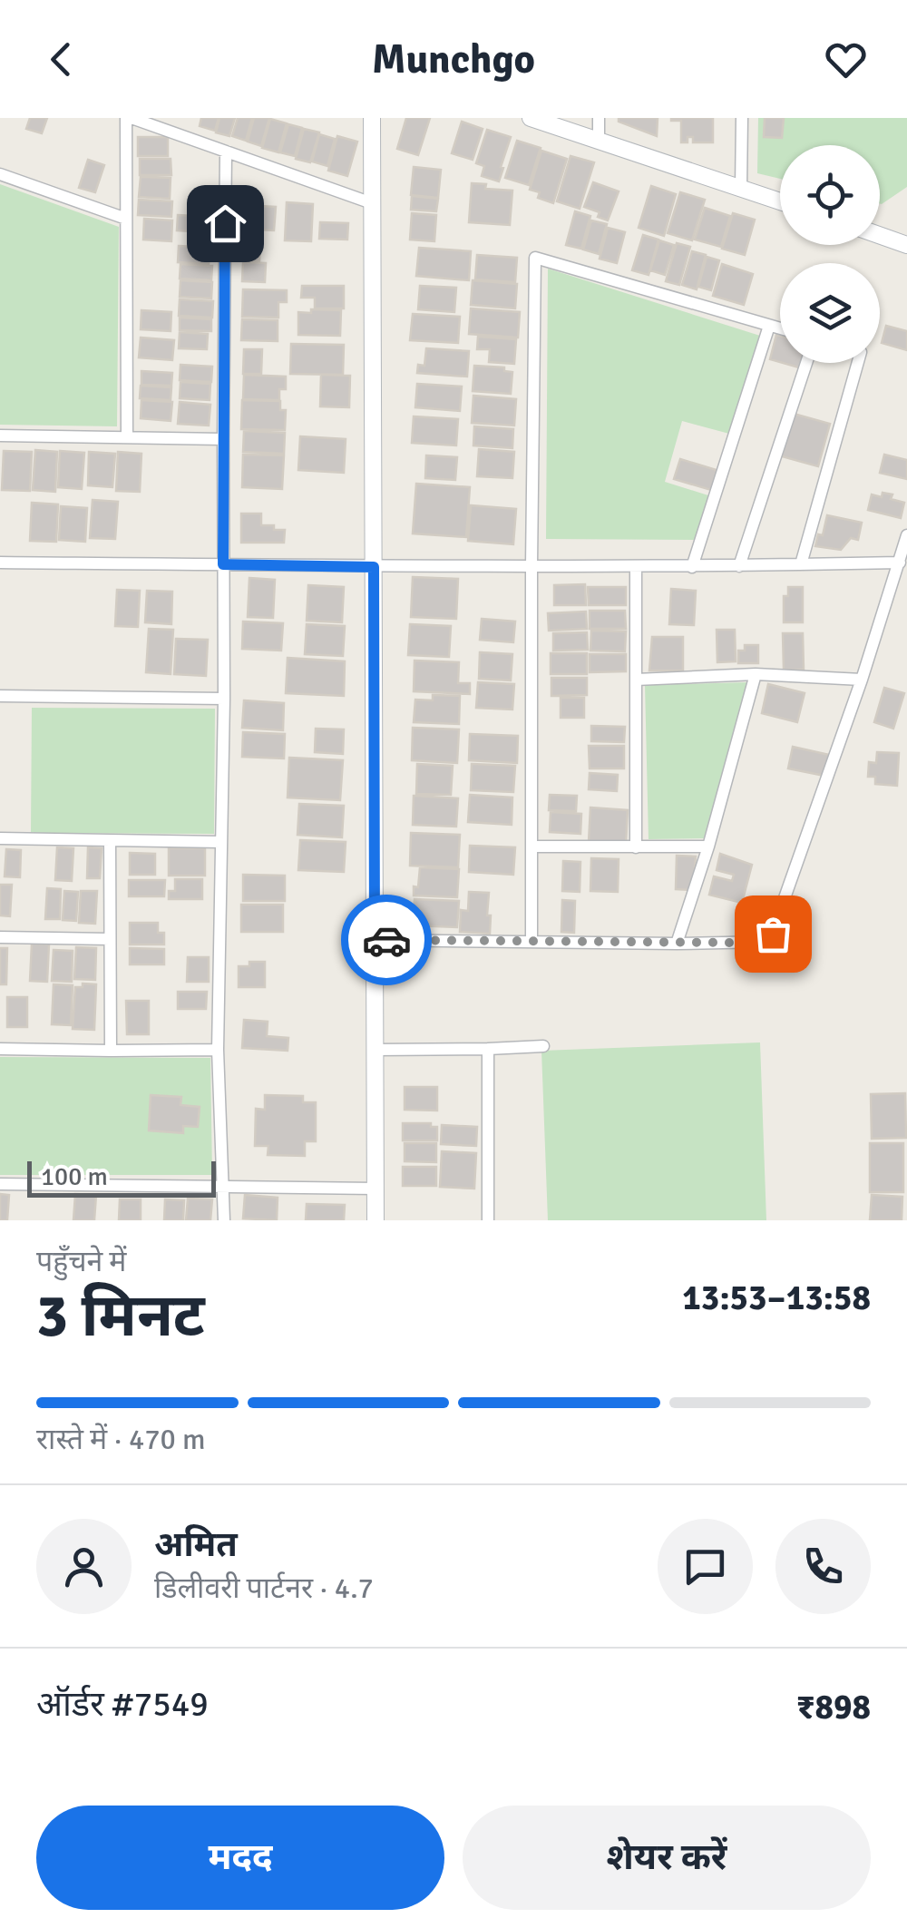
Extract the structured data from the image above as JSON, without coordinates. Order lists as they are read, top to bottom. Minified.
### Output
{"scale_bar":"100 m","page":{"header":"Munchgo","scale":"100 m","heading":["3 मिनट","पहुँचने में","13:53–13:58"],"panel":["अमित","डिलीवरी पार्टनर · 4.7","ऑर्डर #7549","₹898"],"bar":"रास्ते में · 470 m","buttons":["मदद","शेयर करें"]}}
